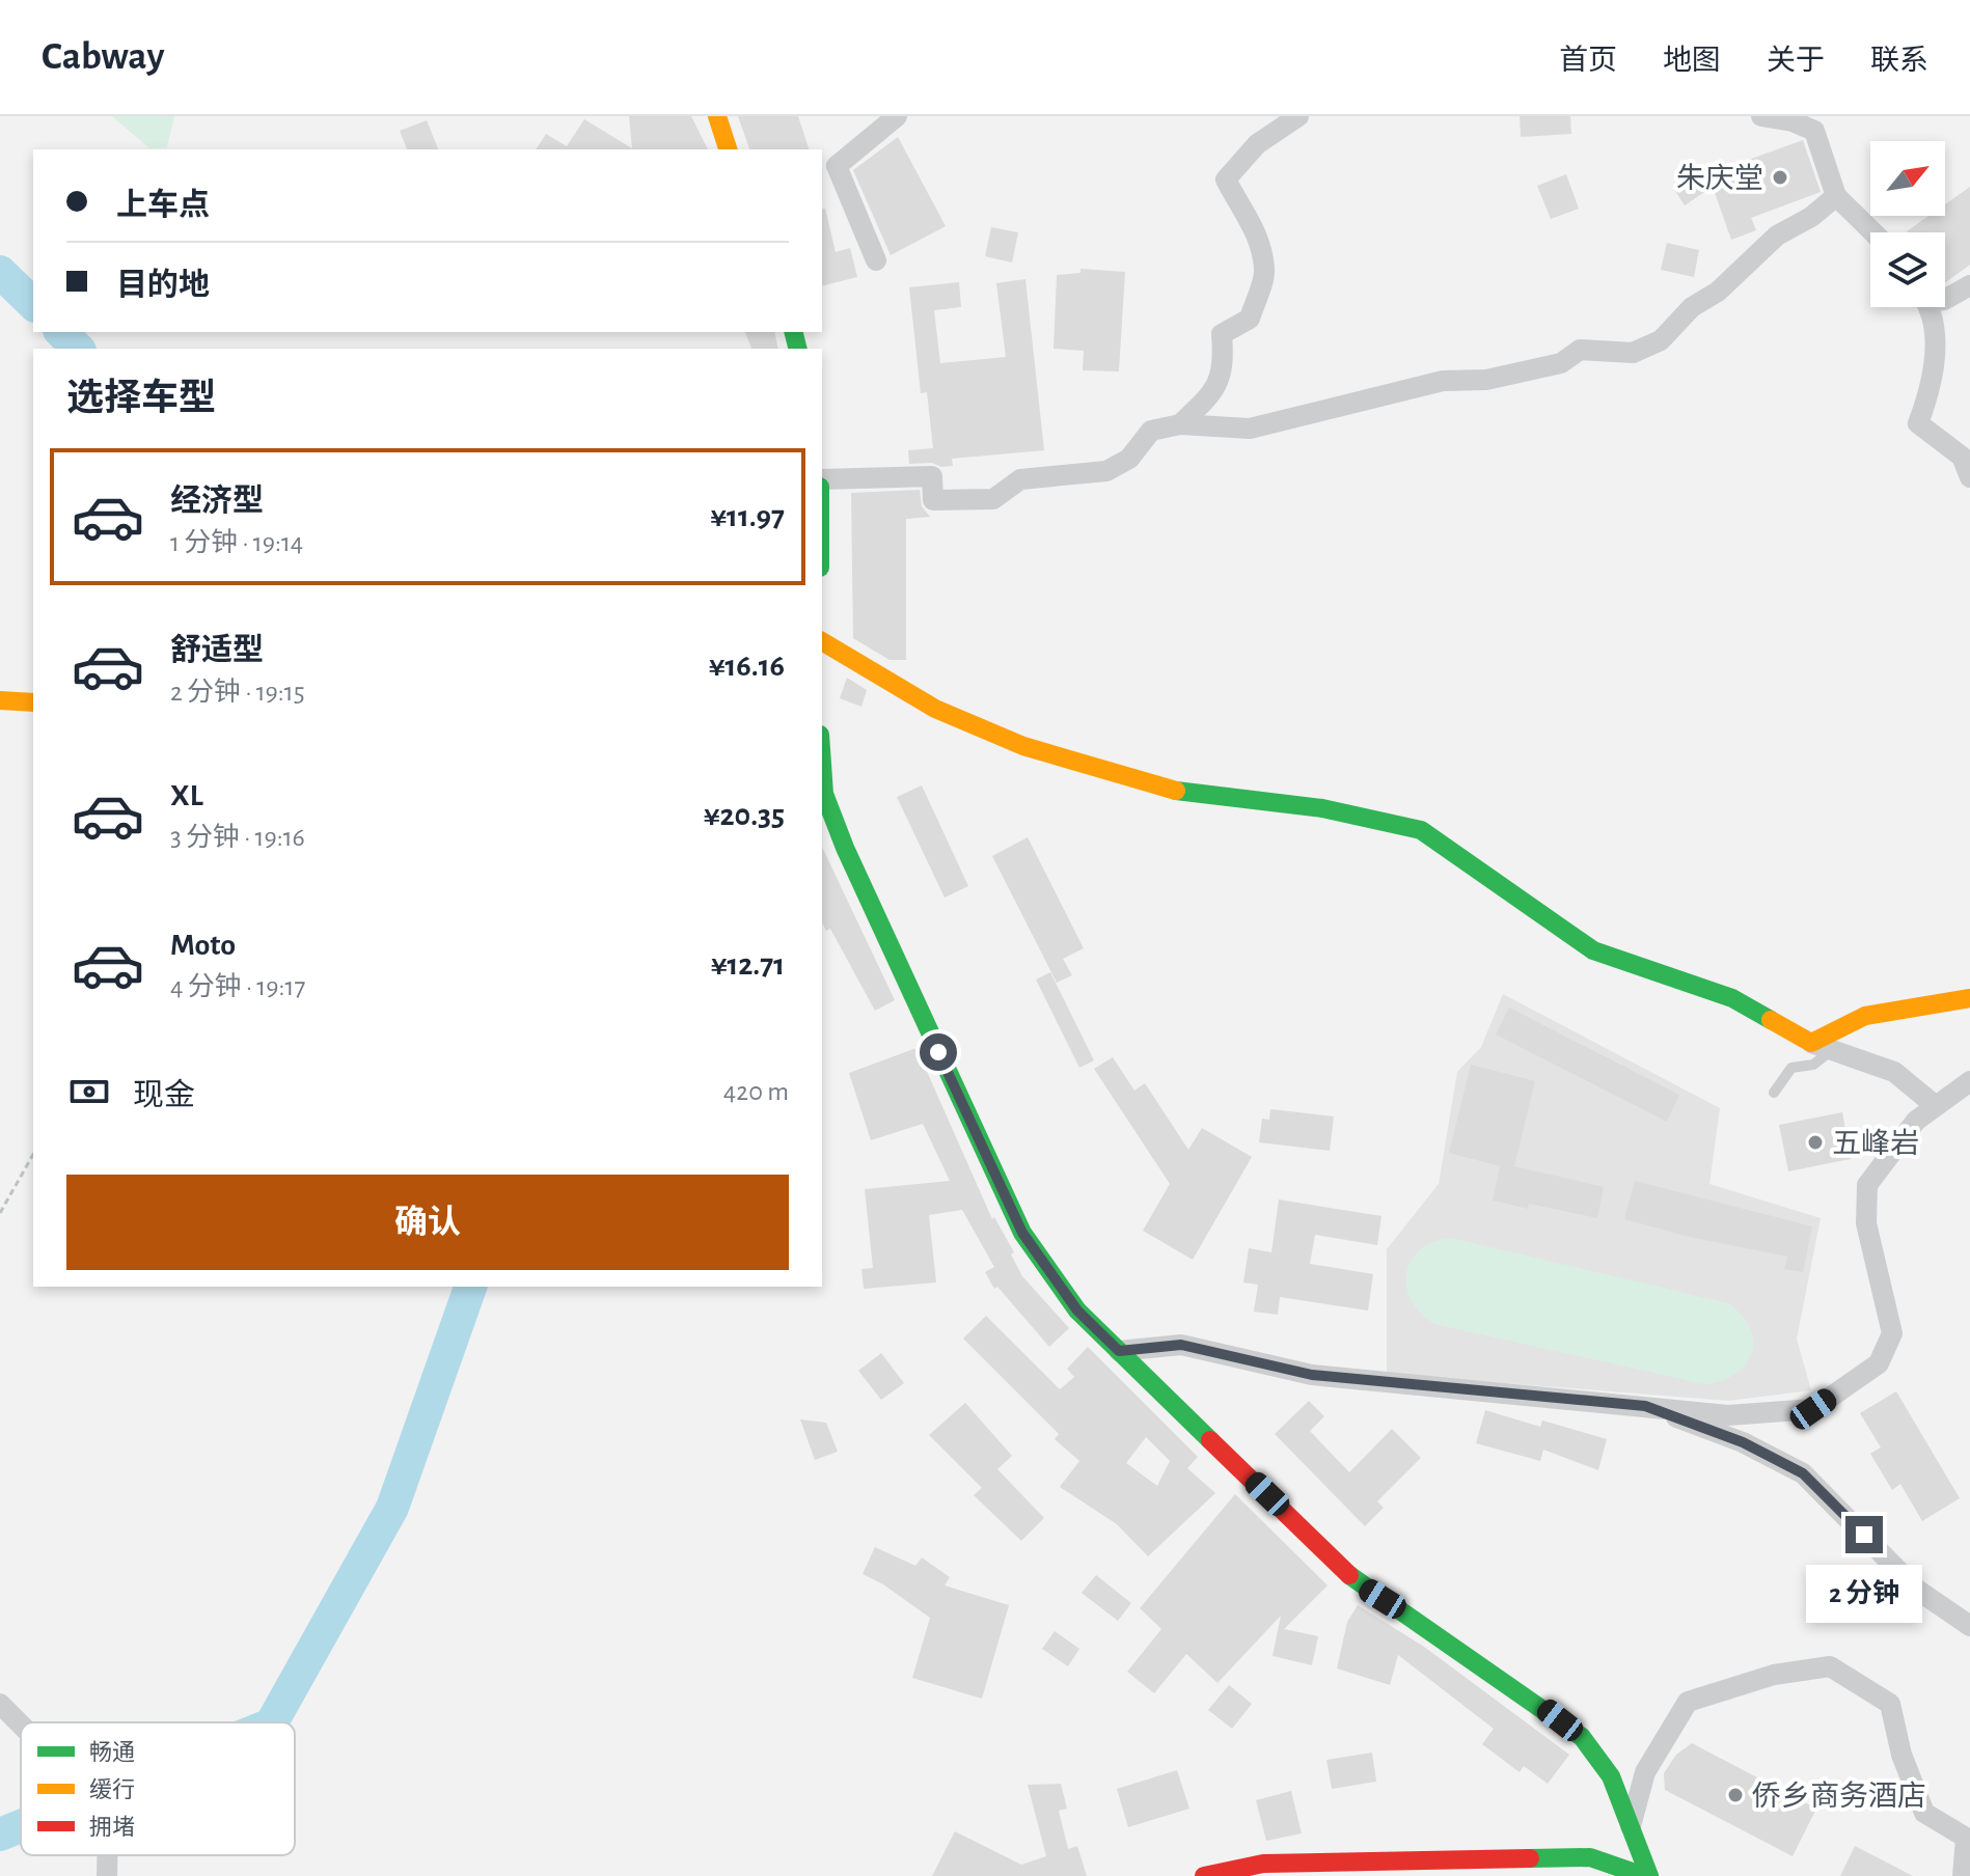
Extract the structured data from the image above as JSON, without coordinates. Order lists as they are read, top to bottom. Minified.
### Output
{"places":["朱庆堂","五峰岩","侨乡商务酒店"],"legend":["畅通","缓行","拥堵"],"north":"top right","page":{"header":"Cabway","nav":["首页","地图","关于","联系"],"banner":["上车点","目的地"],"heading":"选择车型","list":[{"name":"经济型","note":"1 分钟 · 19:14","value":"¥11.97"},{"name":"舒适型","note":"2 分钟 · 19:15","value":"¥16.16"},{"name":"XL","note":"3 分钟 · 19:16","value":"¥20.35"},{"name":"Moto","note":"4 分钟 · 19:17","value":"¥12.71"}],"pay":["现金","420 m"],"buttons":"确认","bubble":"2 分钟"}}
